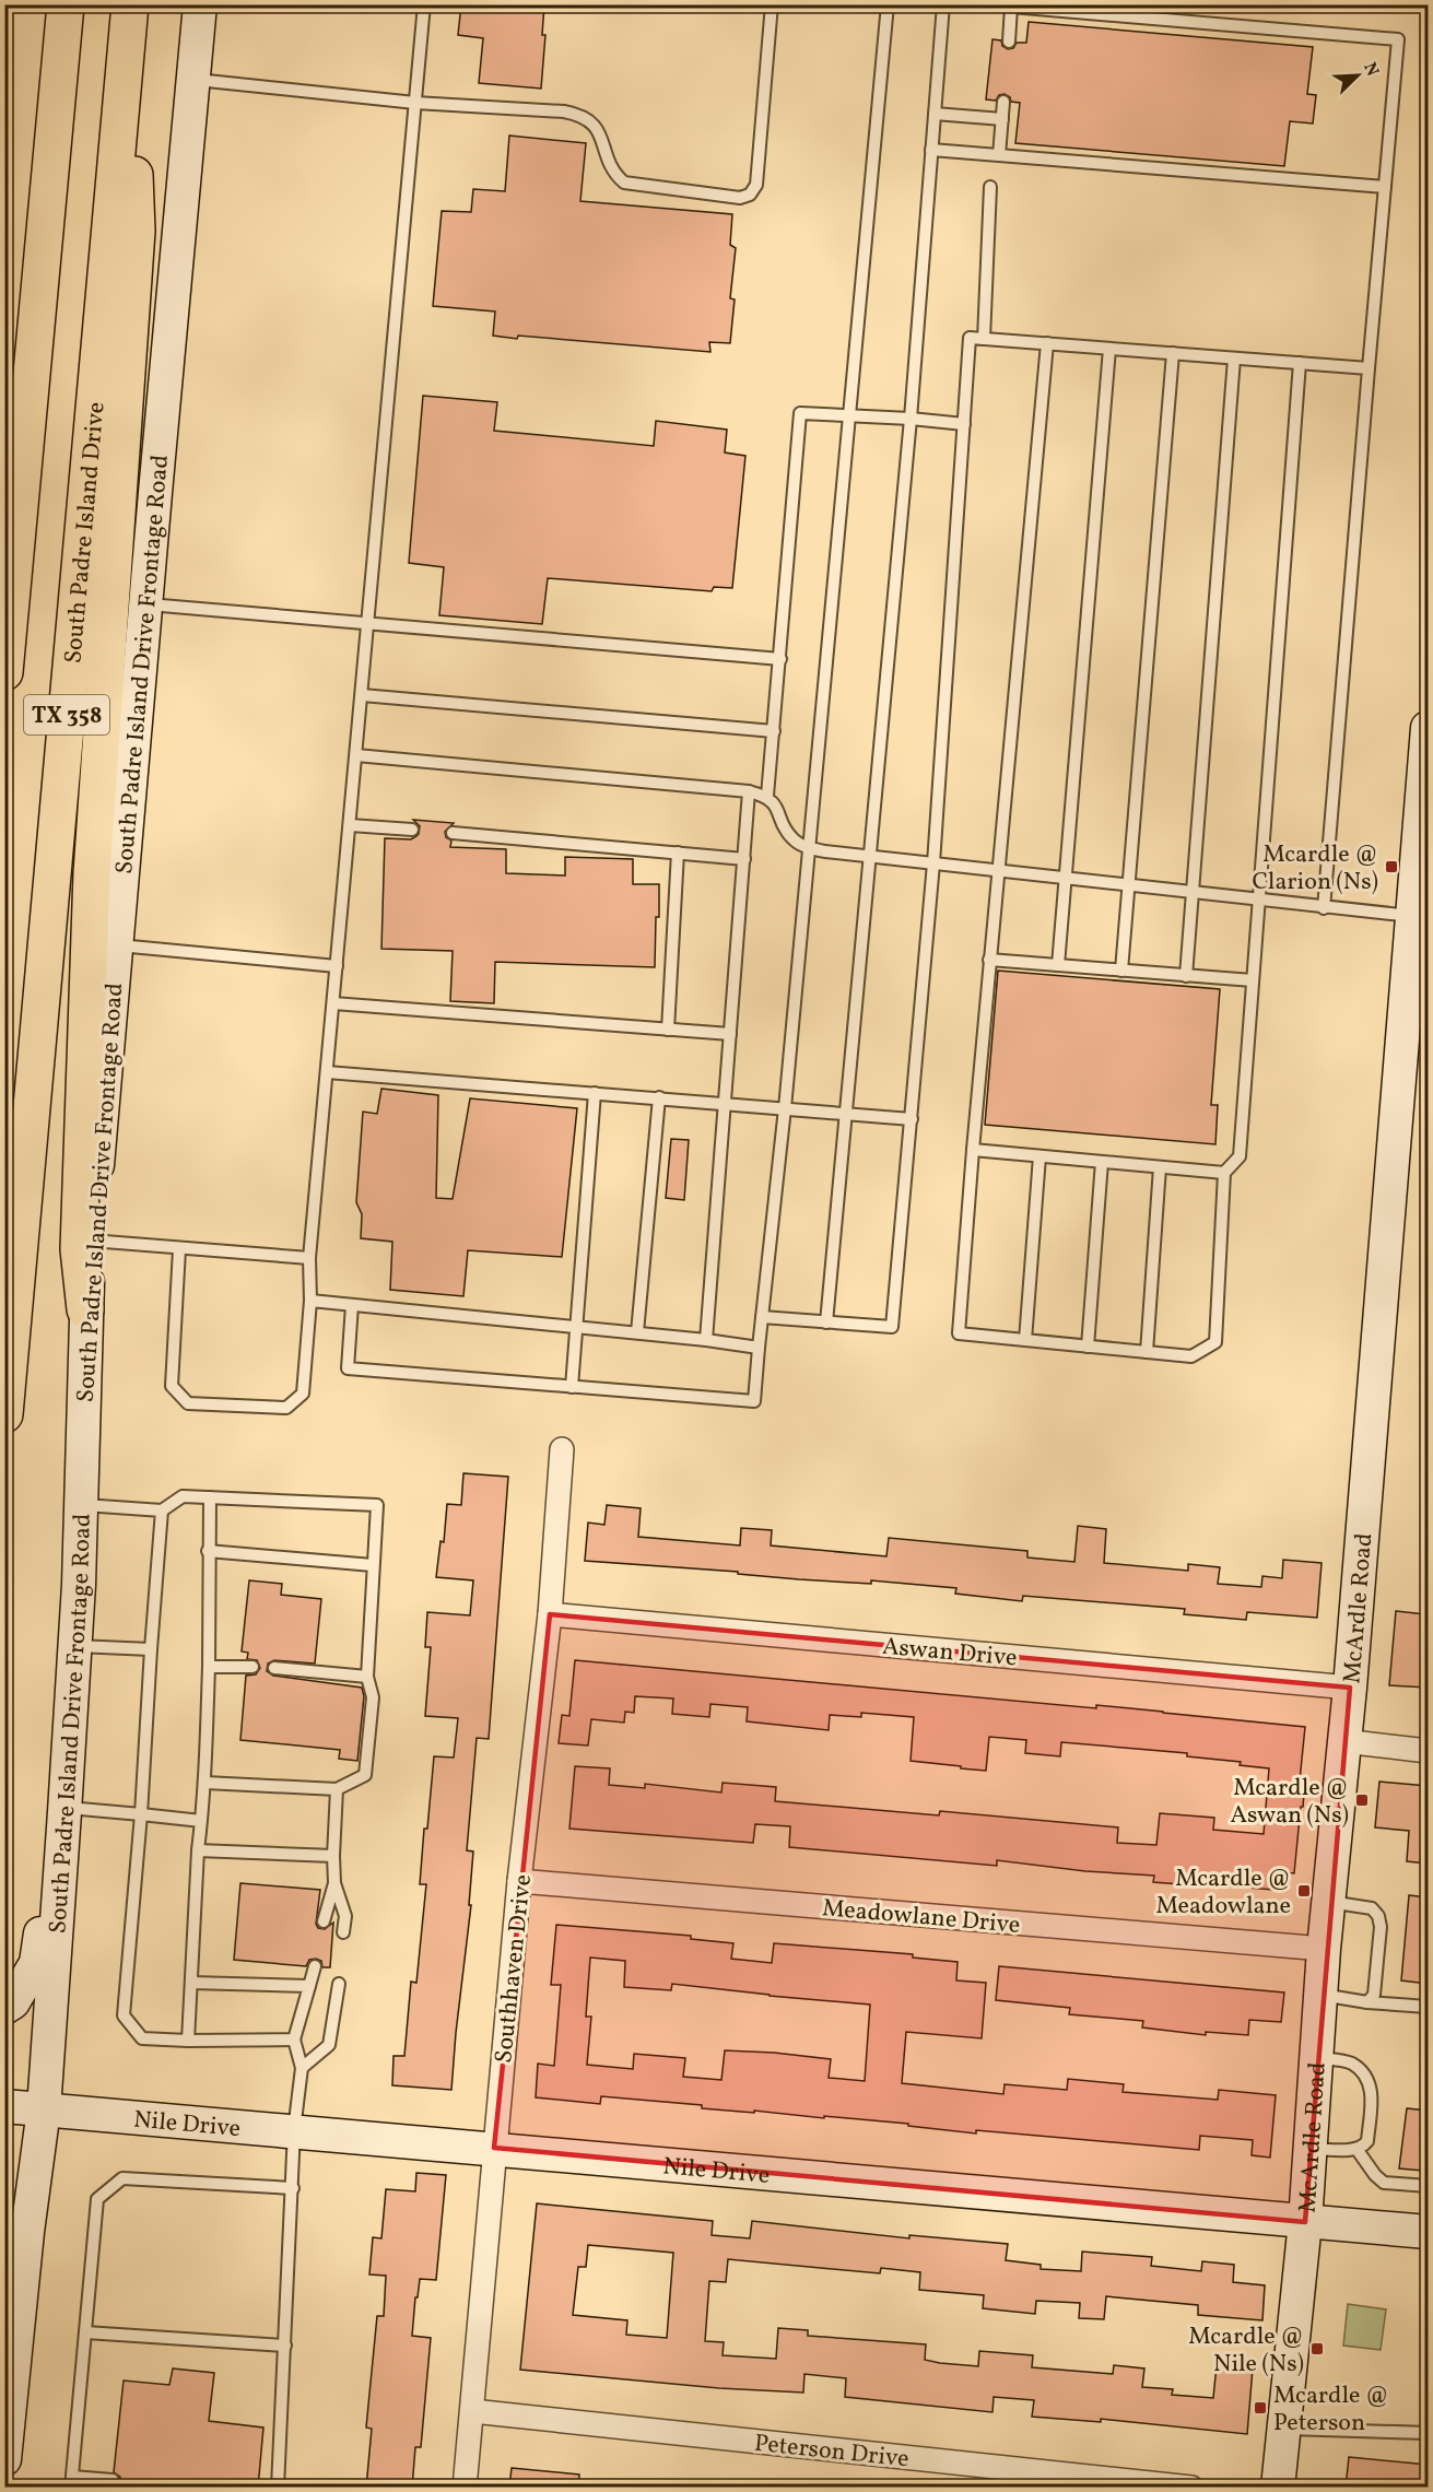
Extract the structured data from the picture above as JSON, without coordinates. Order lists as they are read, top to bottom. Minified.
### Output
{"streets":{"highway":["South Padre Island Drive","TX 358"],"main road":["South Padre Island Drive Frontage Road","McArdle Road","Nile Drive"],"street":["Aswan Drive","Meadowlane Drive","Southhaven Drive","Peterson Drive"]},"crossings":[["South Padre Island Drive Frontage Road","Nile Drive"],["McArdle Road","Aswan Drive"],["McArdle Road","Meadowlane Drive"],["McArdle Road","Nile Drive"],["Aswan Drive","Southhaven Drive"],["Meadowlane Drive","Southhaven Drive"],["Southhaven Drive","Nile Drive"],["Southhaven Drive","Peterson Drive"]],"places":{"transit":["Mcardle @ Clarion (Ns)","Mcardle @ Aswan (Ns)","Mcardle @ Meadowlane","Mcardle @ Nile (Ns)","Mcardle @ Peterson"]},"north":"top right"}
